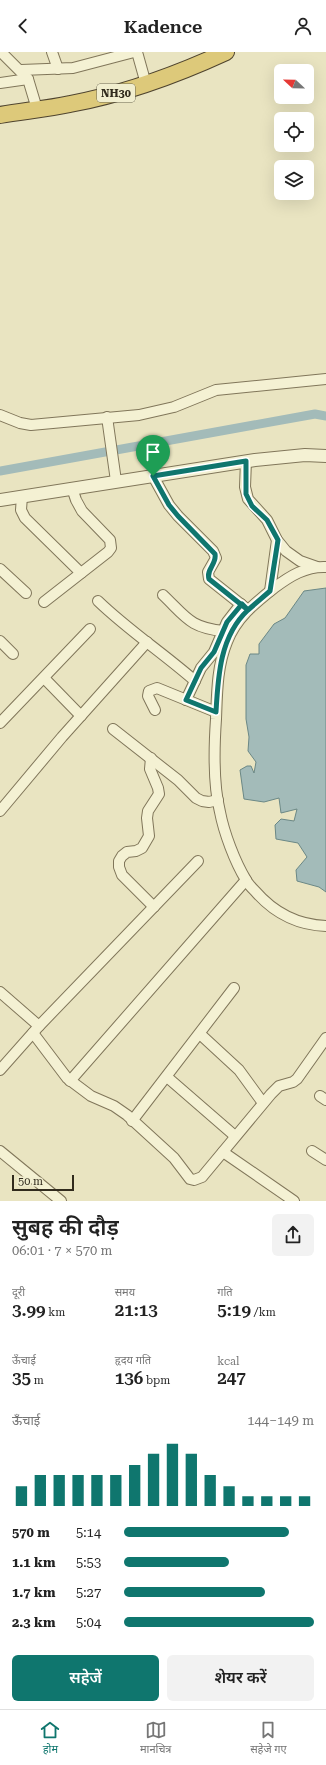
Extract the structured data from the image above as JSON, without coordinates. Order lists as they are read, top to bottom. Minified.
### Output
{"streets":{"highway":["NH30"]},"scale_bar":"50 m","north":"left","page":{"header":"Kadence","scale":"50 m","heading":["सुबह की दौड़","06:01 · 7 × 570 m"],"stats":[["दूरी","3.99 km"],["समय","21:13"],["गति","5:19 /km"],["ऊँचाई","35 m"],["हृदय गति","136 bpm"],["kcal","247"]],"chart":["ऊँचाई","144–149 m"],"list":[{"name":"570 m","note":"5:14"},{"name":"1.1 km","note":"5:53"},{"name":"1.7 km","note":"5:27"},{"name":"2.3 km","note":"5:04"}],"buttons":["सहेजें","शेयर करें"],"tabs":["होम","मानचित्र","सहेजे गए"]}}
